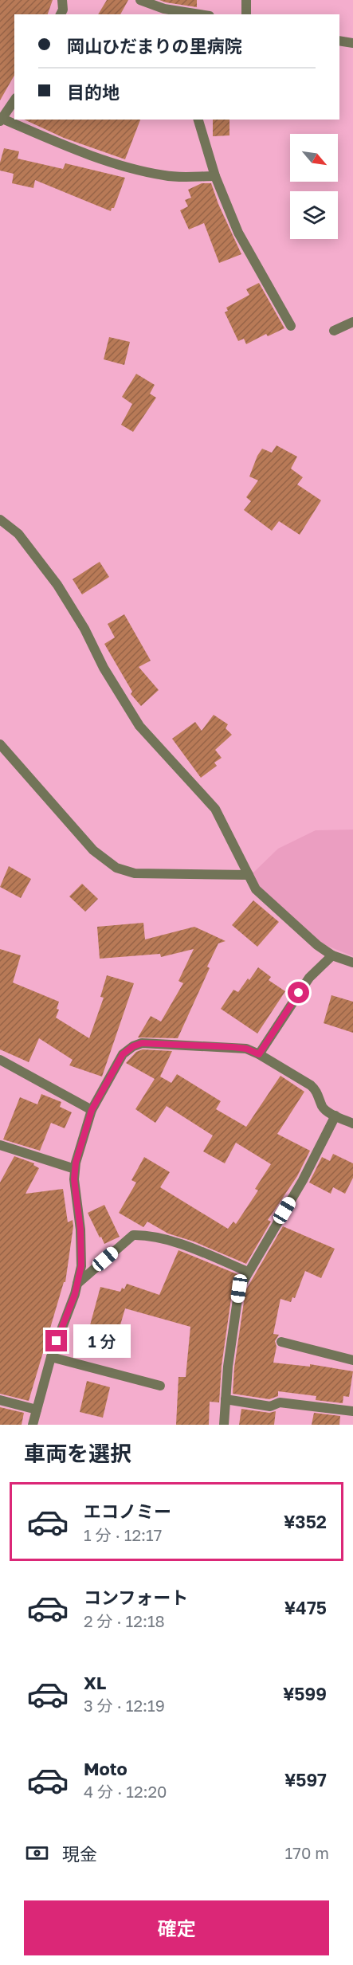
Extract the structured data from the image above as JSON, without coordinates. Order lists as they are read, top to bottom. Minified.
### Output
{"north":"bottom right","page":{"banner":["岡山ひだまりの里病院","目的地"],"bubble":"1 分","heading":"車両を選択","list":[{"name":"エコノミー","note":"1 分 · 12:17","value":"¥352"},{"name":"コンフォート","note":"2 分 · 12:18","value":"¥475"},{"name":"XL","note":"3 分 · 12:19","value":"¥599"},{"name":"Moto","note":"4 分 · 12:20","value":"¥597"}],"pay":["現金","170 m"],"buttons":"確定"}}
